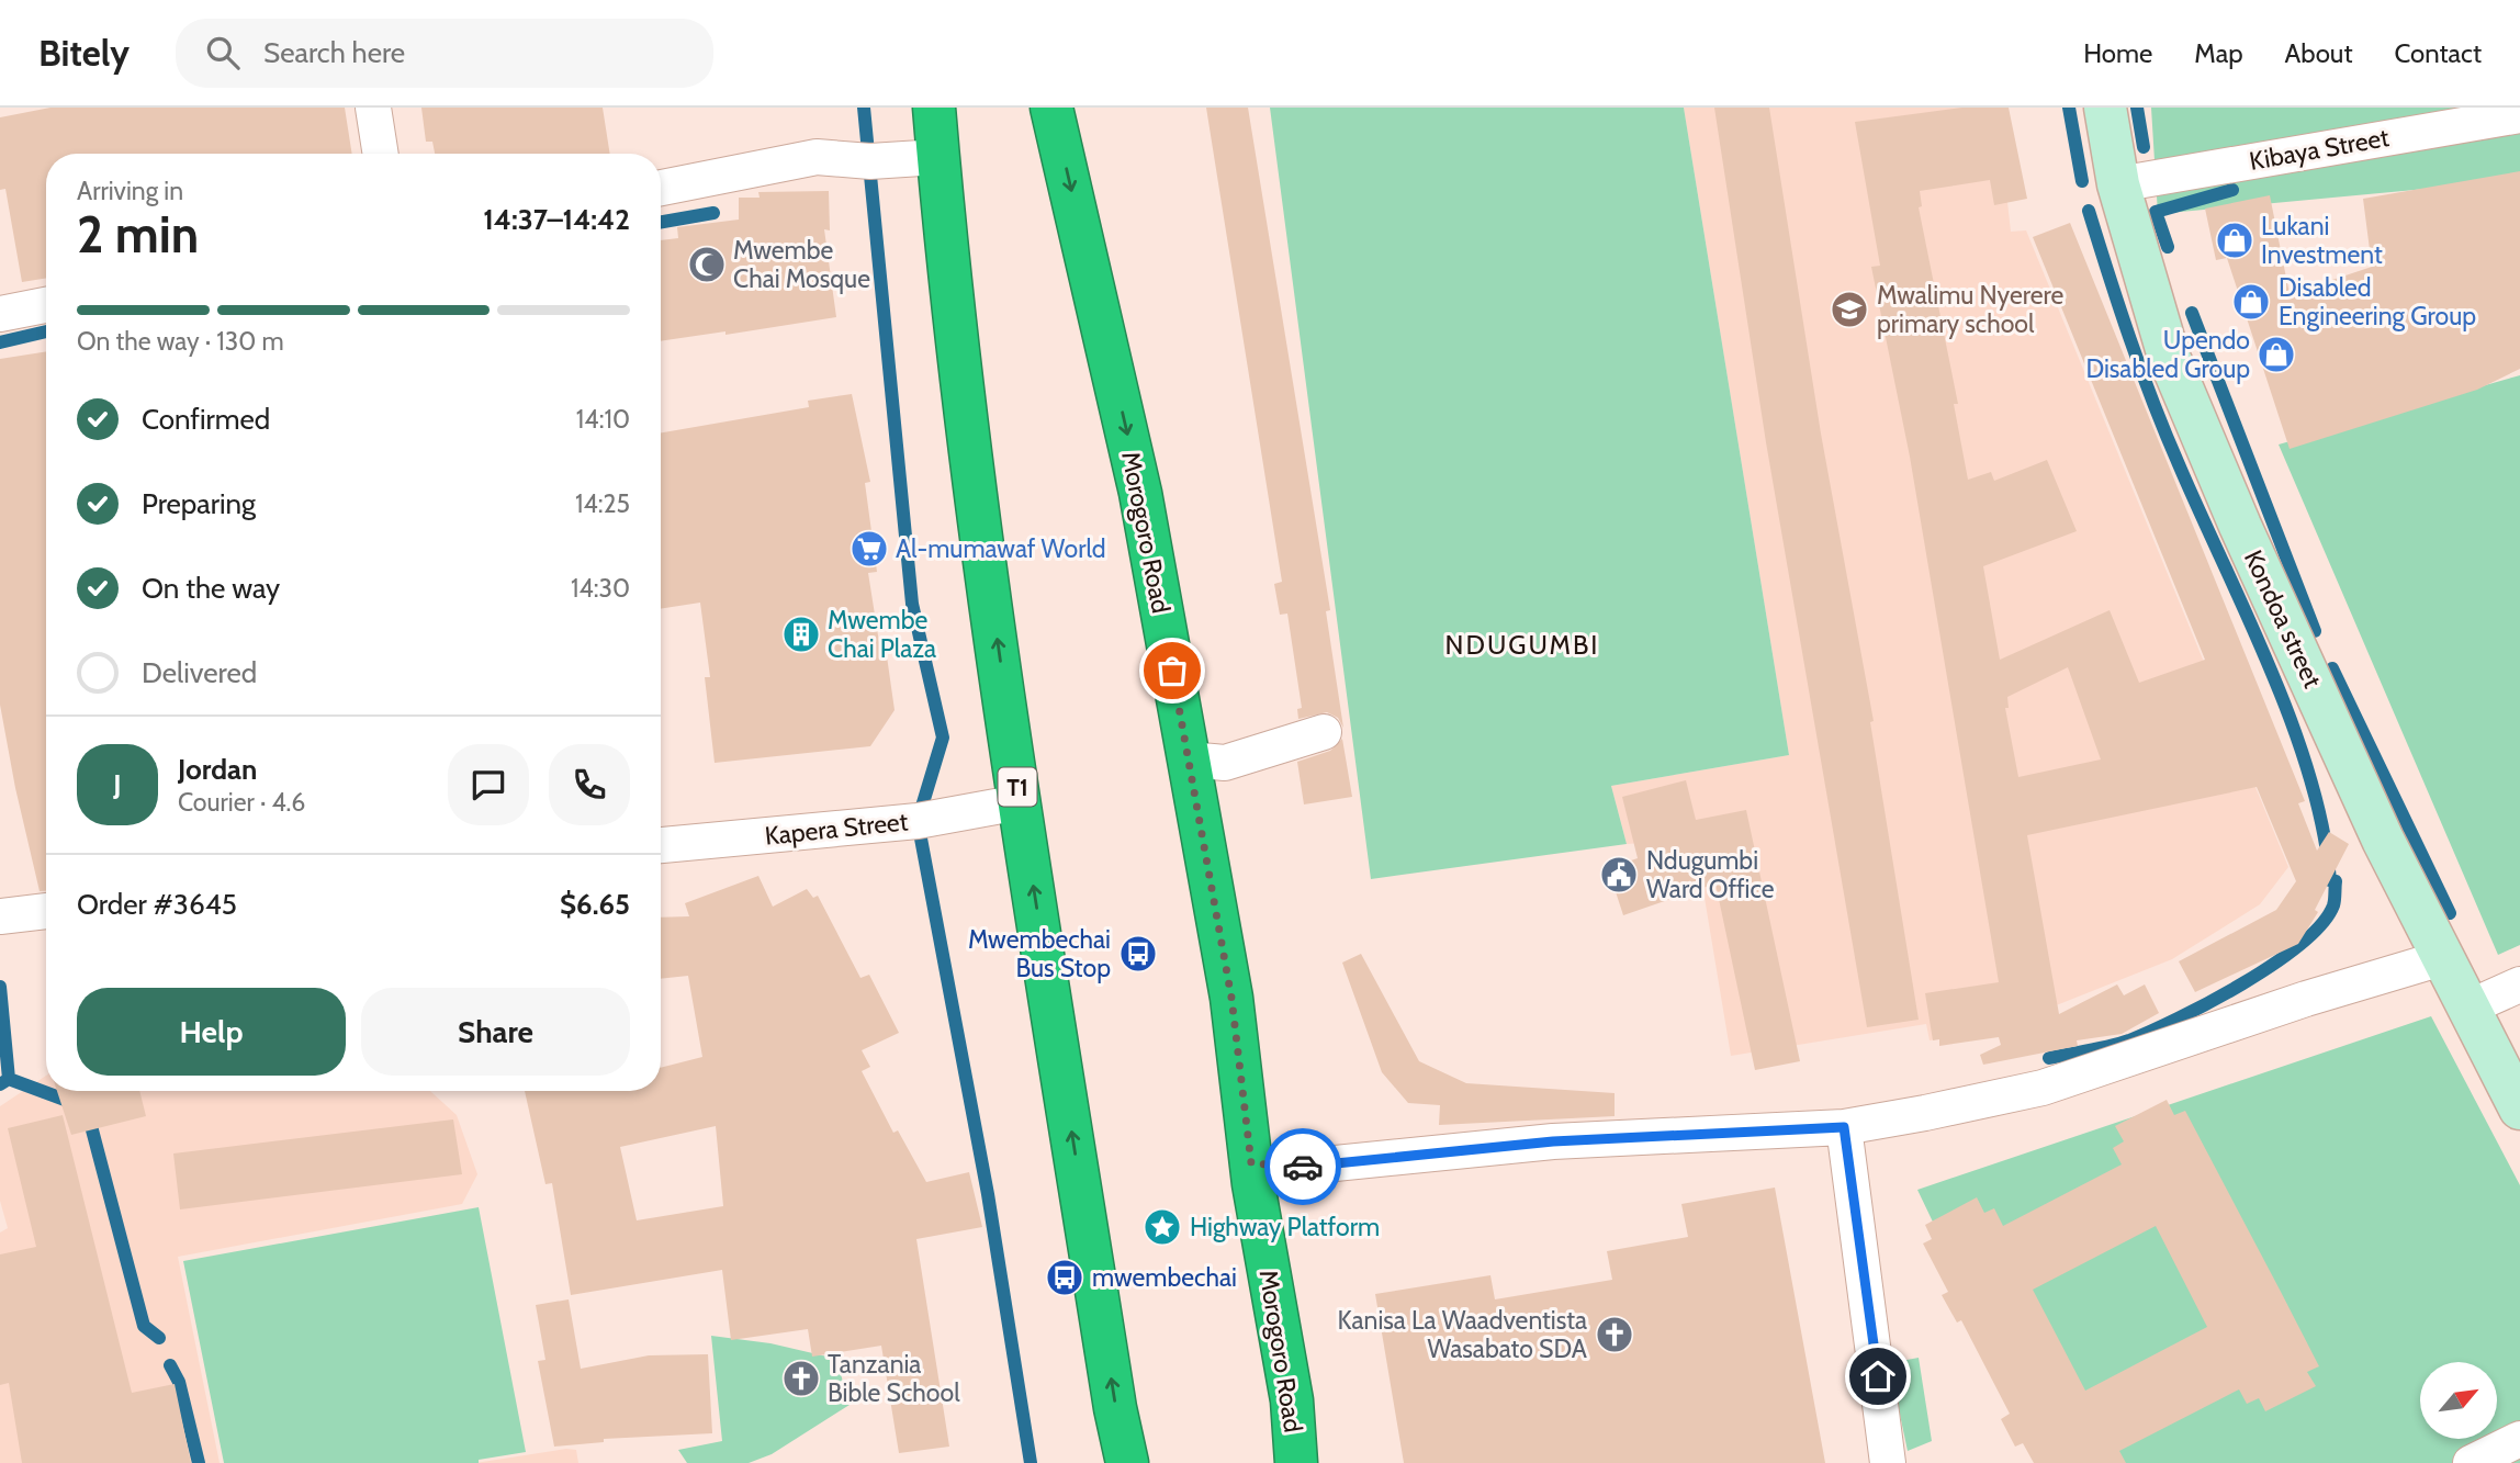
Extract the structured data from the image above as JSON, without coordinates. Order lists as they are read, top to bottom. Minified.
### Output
{"streets":{"highway":["Morogoro Road","T1"],"street":["Kibaya Street","Kondoa street","Kapera Street"]},"crossings":[["Kibaya Street","Kondoa street"],["T1","Kapera Street"]],"districts":["NDUGUMBI"],"places":{"shop":["Lukani Investment","Disabled Engineering Group","Upendo Disabled Group"],"mosque":["Mwembe Chai Mosque"],"school or university":["Mwalimu Nyerere primary school"],"supermarket":["Al-mumawaf World"],"building":["Mwembe Chai Plaza"],"public building":["Ndugumbi Ward Office"],"bus stop":["Mwembechai Bus Stop","mwembechai"],"place":["Highway Platform"],"church":["Kanisa La Waadventista Wasabato SDA","Tanzania Bible School"]},"north":"top right","page":{"header":"Bitely","search":"Search here","nav":["Home","Map","About","Contact"],"heading":["2 min","Arriving in","14:37–14:42"],"panel":["Jordan","Courier · 4.6","Order #3645","$6.65"],"bar":"On the way · 130 m","list":[["Confirmed","14:10"],["Preparing","14:25"],["On the way","14:30"],"Delivered"],"round":"J","buttons":["Help","Share"]}}
